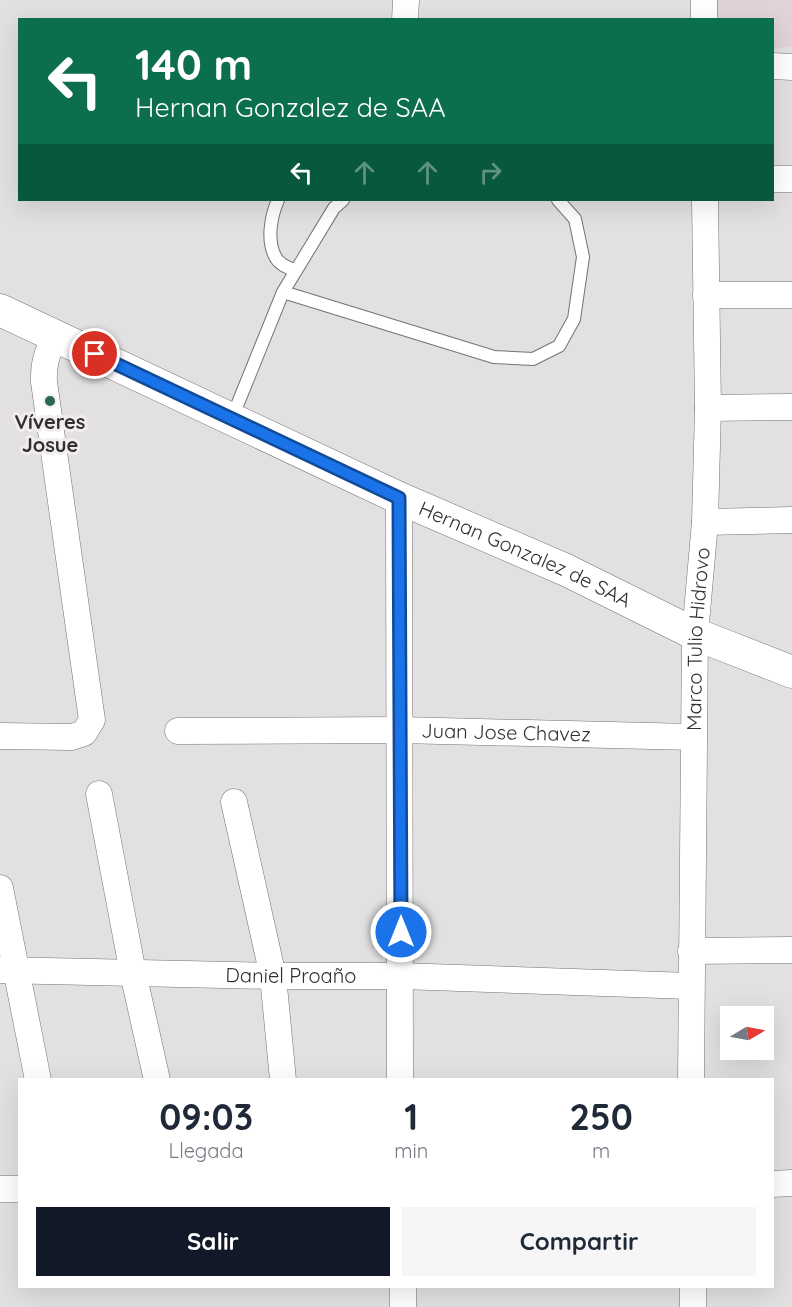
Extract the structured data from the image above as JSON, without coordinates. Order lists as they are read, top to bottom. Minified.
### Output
{"streets":{"street":["Hernan Gonzalez de SAA","Marco Tulio Hidrovo","Juan Jose Chavez","Daniel Proaño"]},"crossings":[["Hernan Gonzalez de SAA","Marco Tulio Hidrovo"],["Marco Tulio Hidrovo","Juan Jose Chavez"],["Marco Tulio Hidrovo","Daniel Proaño"]],"places":["Víveres Josue"],"north":"right","page":{"turn":["140 m","Hernan Gonzalez de SAA"],"eta":["09:03","Llegada","1","min","250","m"],"buttons":["Salir","Compartir"]}}
